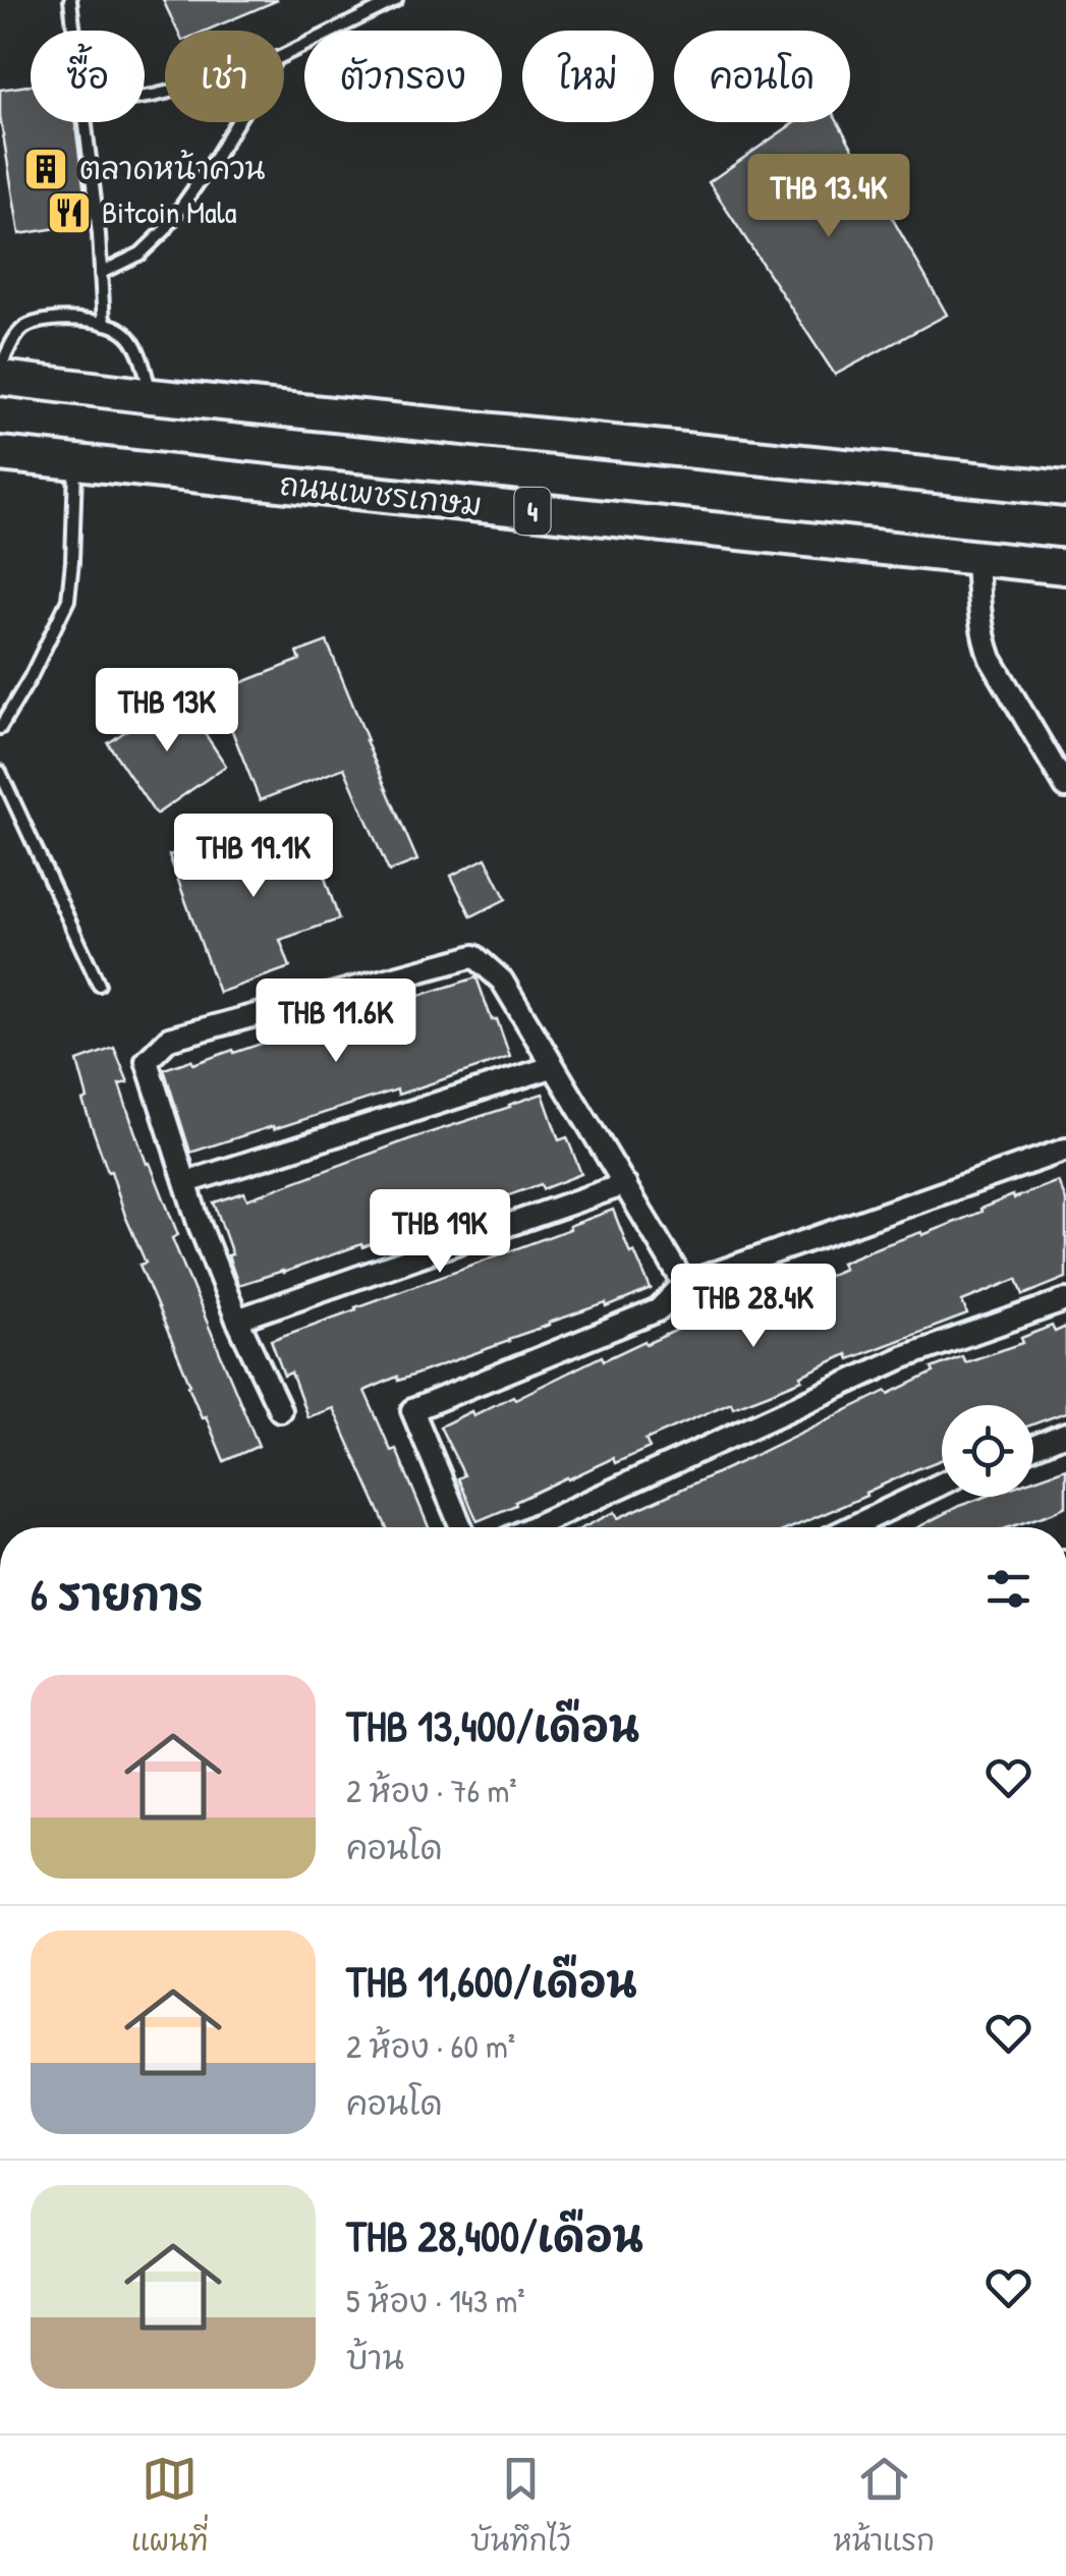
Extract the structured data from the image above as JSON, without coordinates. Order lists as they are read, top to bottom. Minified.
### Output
{"streets":{"highway":["ถนนเพชรเกษม","4"]},"places":{"building":["ตลาดหน้าควน"],"restaurant":["Bitcoin Mala"]},"page":{"chip":["ซื้อ","เช่า","ตัวกรอง","ใหม่","คอนโด"],"price":["THB 13.4K","THB 13K","THB 19.1K","THB 11.6K","THB 19K","THB 28.4K"],"heading":"6 รายการ","list":[{"name":"THB 13,400/เดือน","note":"2 ห้อง · 76 m² · คอนโด"},{"name":"THB 11,600/เดือน","note":"2 ห้อง · 60 m² · คอนโด"},{"name":"THB 28,400/เดือน","note":"5 ห้อง · 143 m² · บ้าน"}],"tabs":["แผนที่","บันทึกไว้","หน้าแรก"]}}
